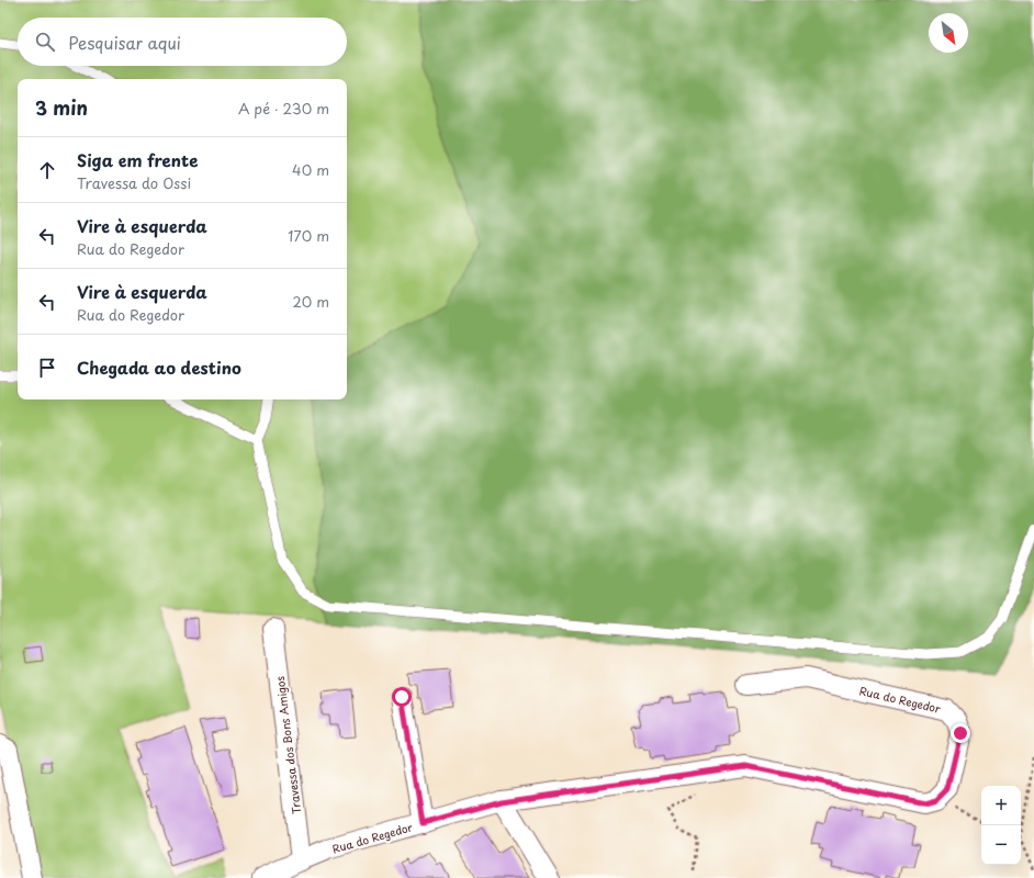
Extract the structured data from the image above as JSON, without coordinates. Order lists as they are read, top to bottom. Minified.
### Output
{"streets":{"street":["Rua do Regedor","Travessa dos Bons Amigos"]},"crossings":[["Rua do Regedor","Travessa dos Bons Amigos"]],"north":"bottom right","page":{"search":"Pesquisar aqui","heading":["3 min","A pé · 230 m"],"list":[["Siga em frente","Travessa do Ossi","40 m"],["Vire à esquerda","Rua do Regedor","170 m"],["Vire à esquerda","Rua do Regedor","20 m"],"Chegada ao destino"],"map_buttons":["+","−"]}}
